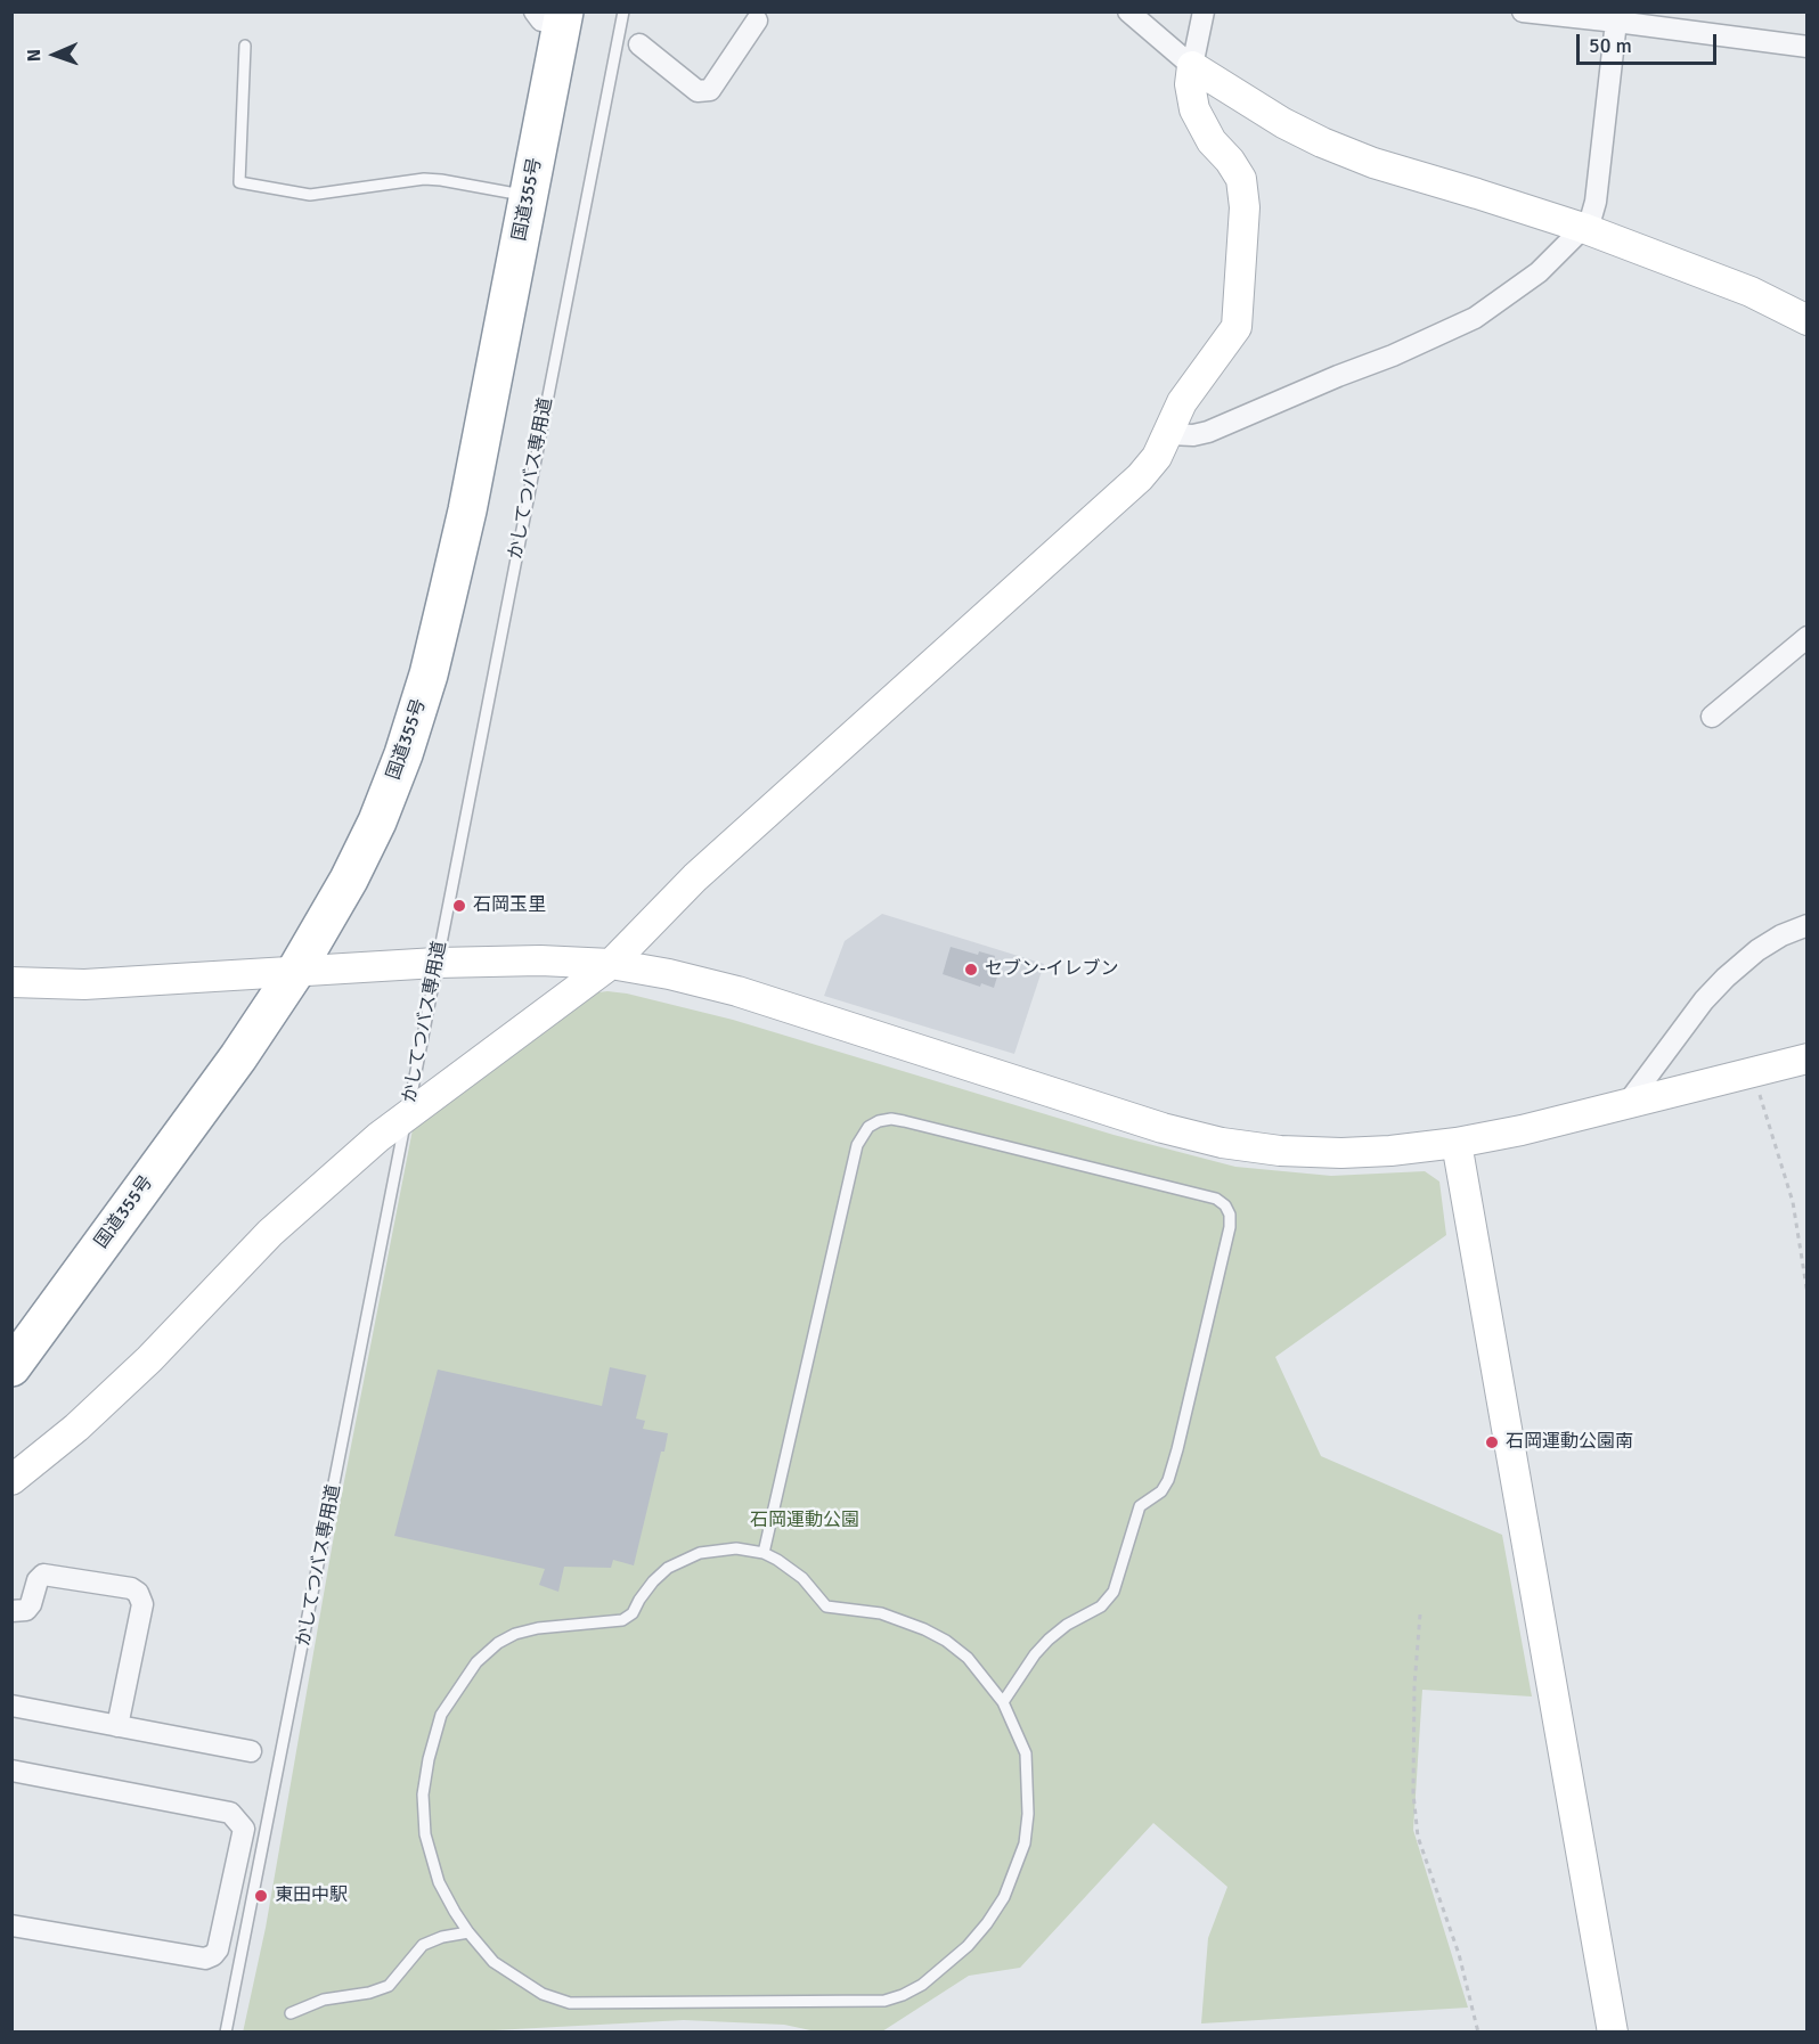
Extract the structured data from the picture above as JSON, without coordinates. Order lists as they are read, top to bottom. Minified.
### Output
{"streets":{"highway":["国道355号"],"lane":["かしてつバス専用道"]},"parks":["石岡運動公園"],"places":["石岡玉里","セブン-イレブン","石岡運動公園南","東田中駅"],"scale_bar":"50 m","north":"left"}
